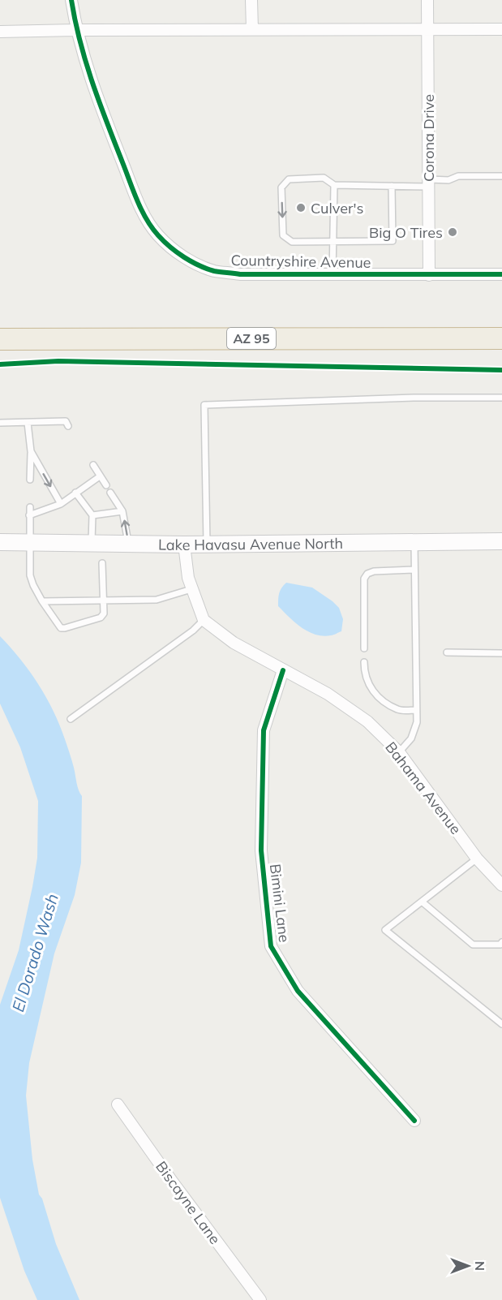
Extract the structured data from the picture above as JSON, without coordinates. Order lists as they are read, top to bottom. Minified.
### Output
{"streets":{"highway":["AZ 95"],"main road":["Lake Havasu Avenue North"],"street":["Corona Drive","Countryshire Avenue","Bahama Avenue","Bimini Lane","Biscayne Lane"]},"crossings":[["Corona Drive","Countryshire Avenue"],["Bahama Avenue","Bimini Lane"]],"water":["El Dorado Wash"],"places":["Culver's","Big O Tires"],"north":"right"}
